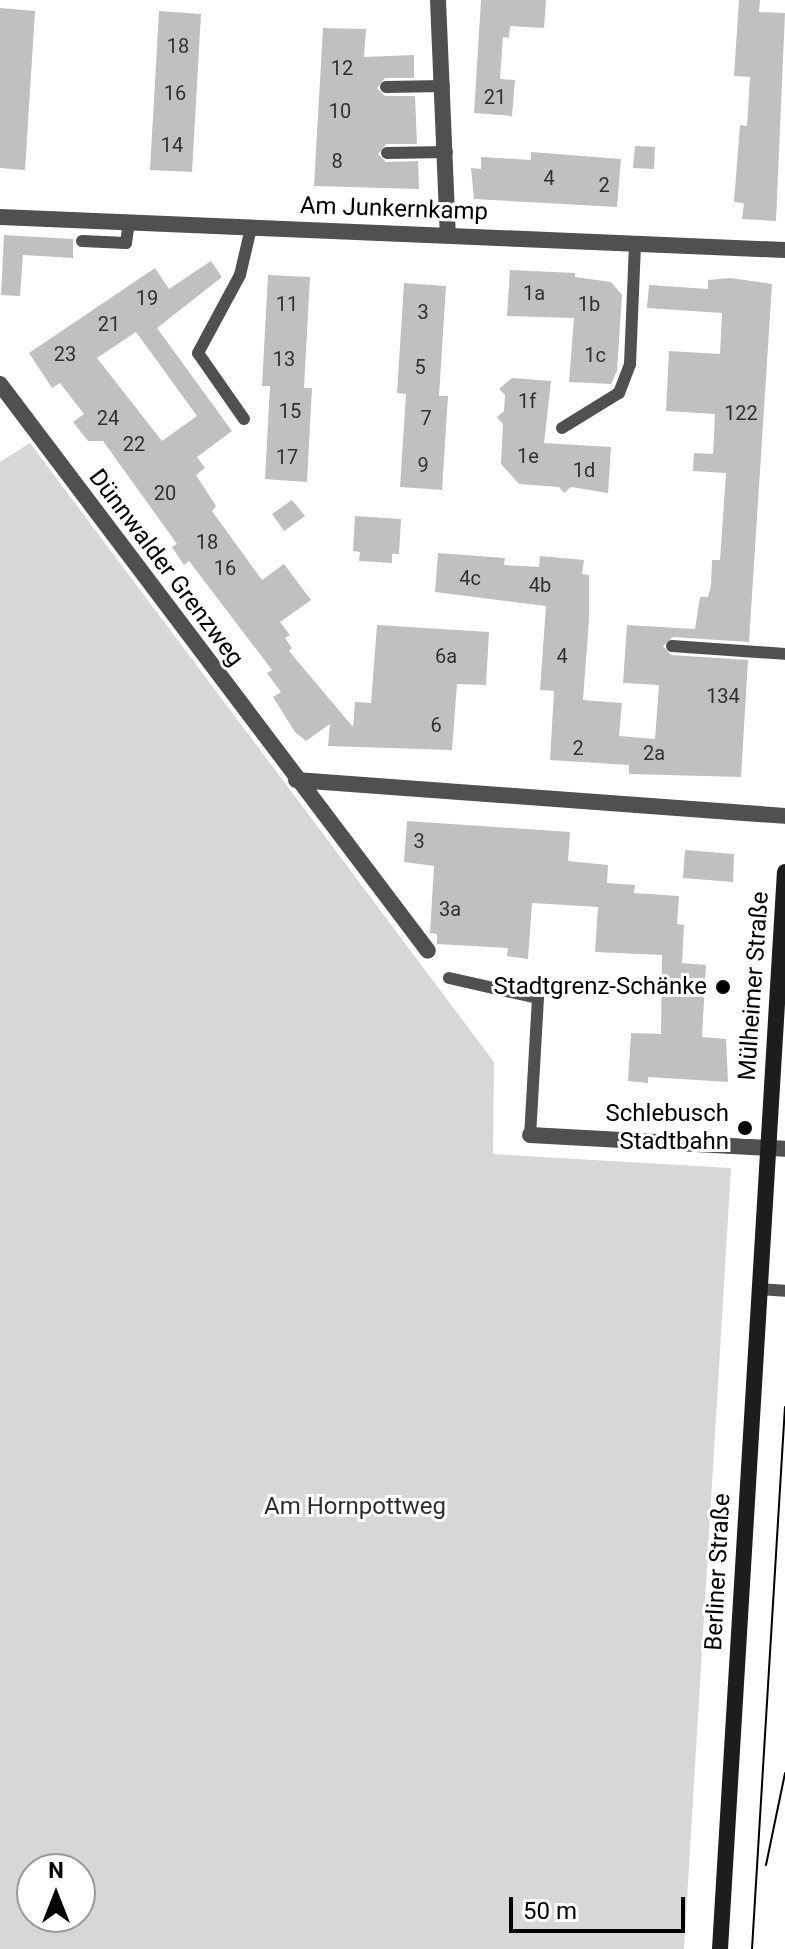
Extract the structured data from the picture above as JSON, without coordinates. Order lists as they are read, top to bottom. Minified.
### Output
{"streets":{"main road":["Mülheimer Straße","Berliner Straße"],"street":["Am Junkernkamp","Dünnwalder Grenzweg"]},"crossings":[["Mülheimer Straße","Berliner Straße"]],"parks":["Am Hornpottweg"],"places":["Stadtgrenz-Schänke","Schlebusch Stadtbahn"],"house_numbers":["18","12","16","21","10","14","8","4","2","1a","19","11","1b","3","21","23","1c","13","5","1f","15","122","24","7","22","1e","17","9","1d","20","18","16","4c","4b","6a","4","134","6","2","2a","3","3a"],"scale_bar":"50 m","north":"top"}
